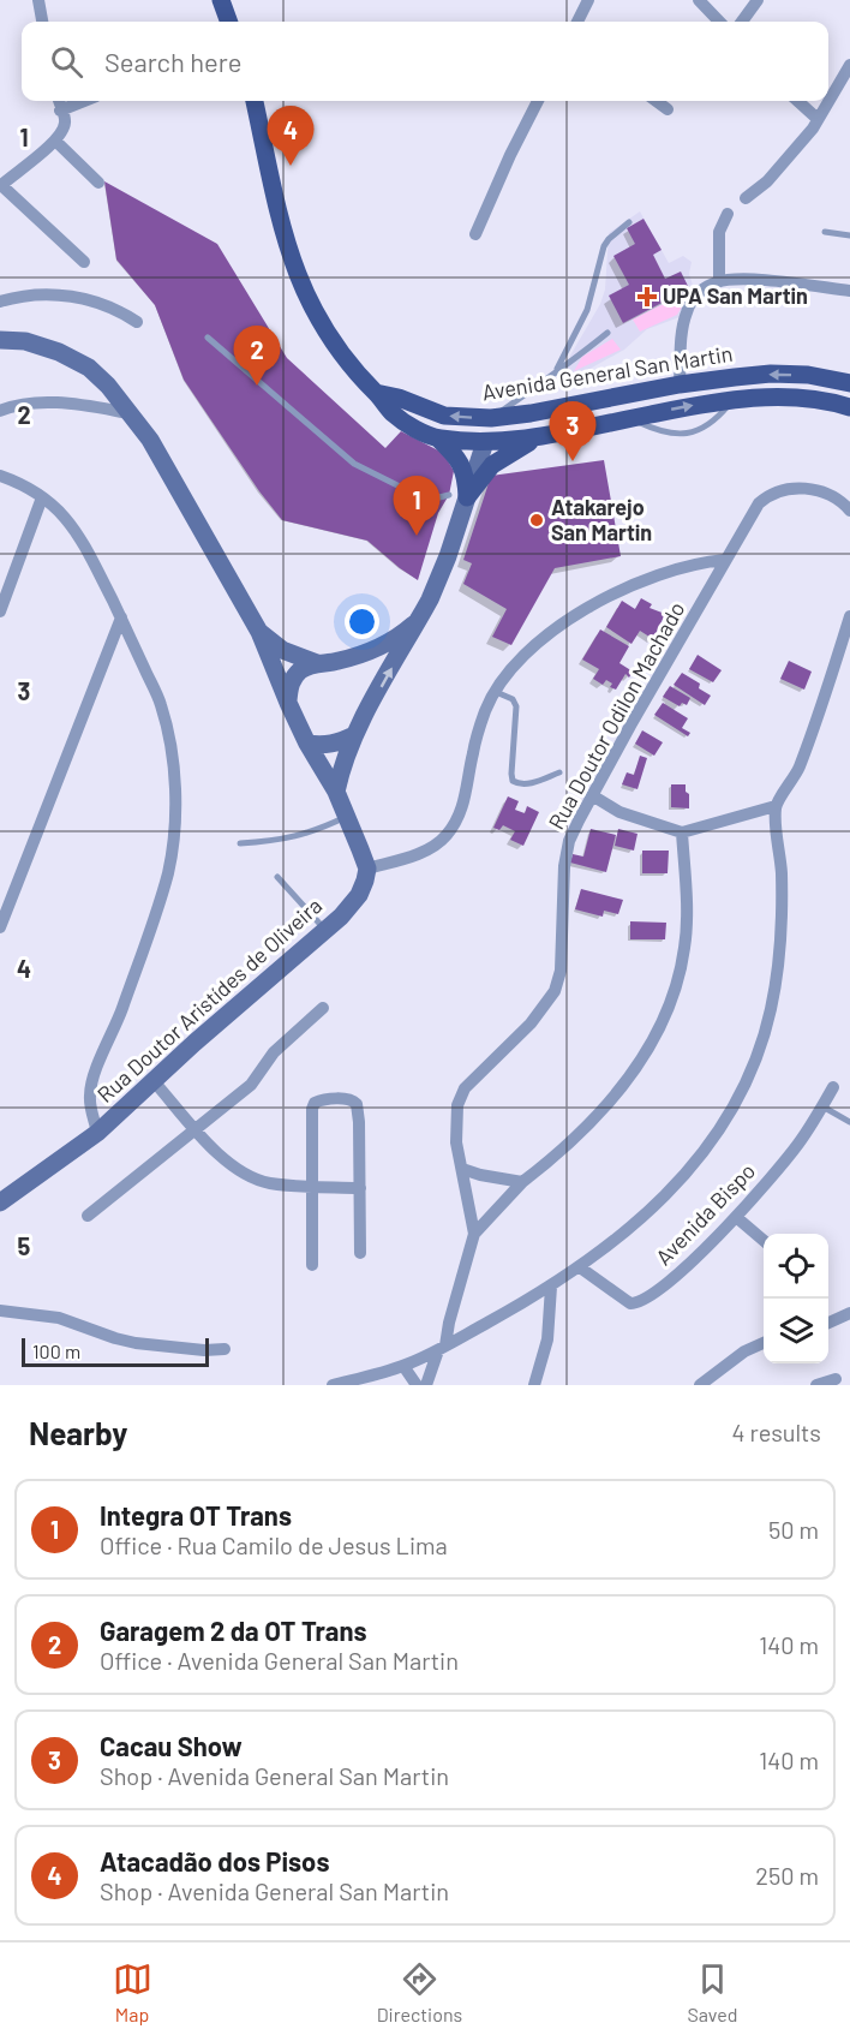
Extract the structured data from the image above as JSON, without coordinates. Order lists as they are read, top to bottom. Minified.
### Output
{"streets":{"main road":["Avenida General San Martin","Rua Doutor Aristídes de Oliveira"],"street":["Rua Doutor Odilon Machado","Avenida Bispo"]},"places":{"health":["UPA San Martin"],"other":["Atakarejo San Martin"]},"scale_bar":"100 m","page":{"search":"Search here","pins":["4","2","3","1"],"scale":"100 m","heading":["Nearby","4 results"],"list":[{"mark":"1","name":"Integra OT Trans","note":"Office · Rua Camilo de Jesus Lima","value":"50 m"},{"mark":"2","name":"Garagem 2 da OT Trans","note":"Office · Avenida General San Martin","value":"140 m"},{"mark":"3","name":"Cacau Show","note":"Shop · Avenida General San Martin","value":"140 m"},{"mark":"4","name":"Atacadão dos Pisos","note":"Shop · Avenida General San Martin","value":"250 m"}],"nav":["Map","Directions","Saved"]},"grid":{"rows":["1","2","3","4","5"]}}
